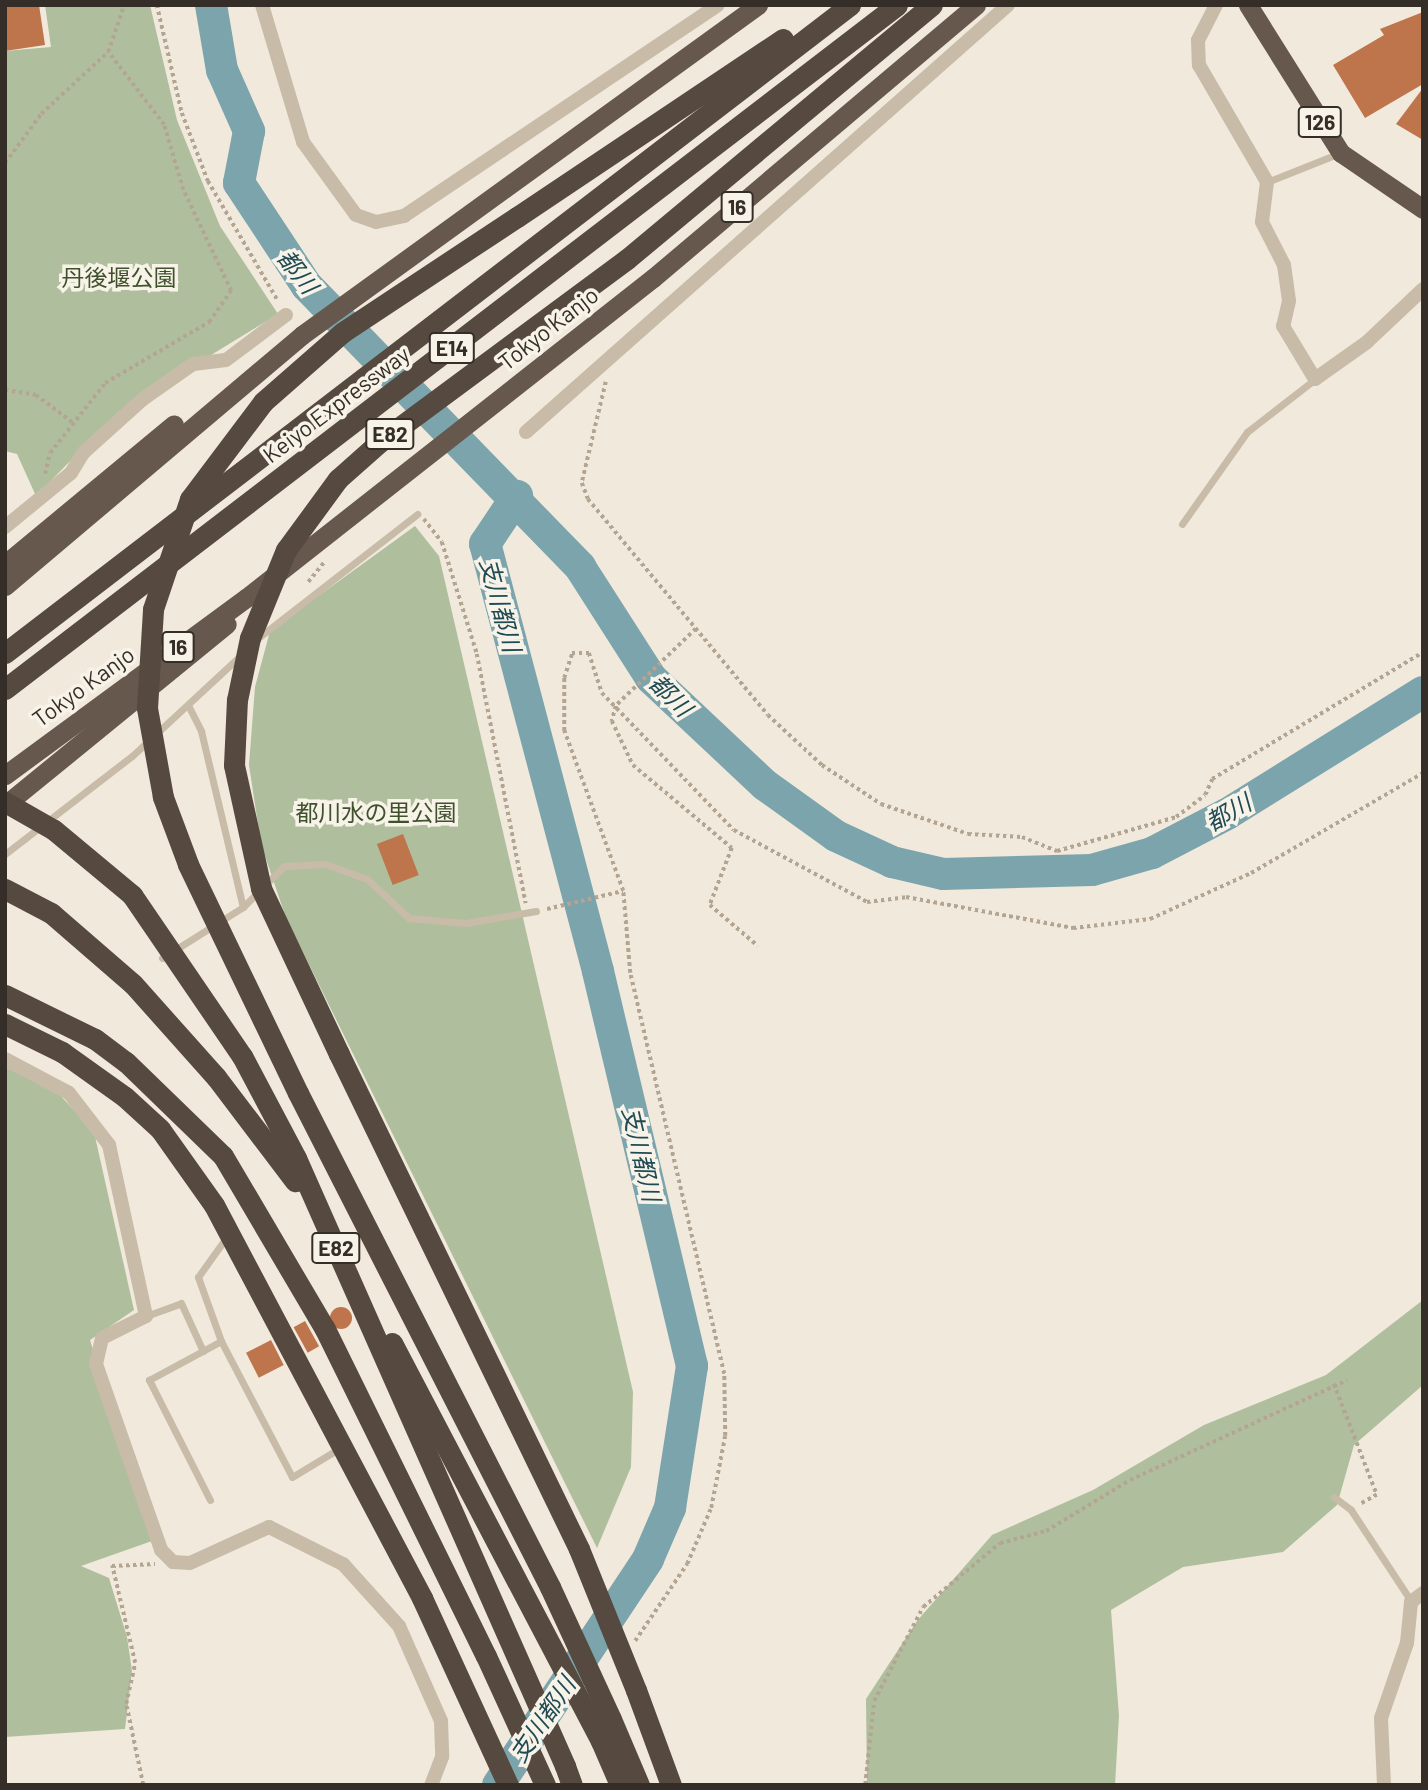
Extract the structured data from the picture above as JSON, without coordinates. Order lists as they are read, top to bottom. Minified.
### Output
{"streets":{"highway":["126","16","Tokyo Kanjo","E14","Keiyo Expressway","E82"]},"water":["都川","支川都川"],"parks":["丹後堰公園","都川水の里公園"]}
